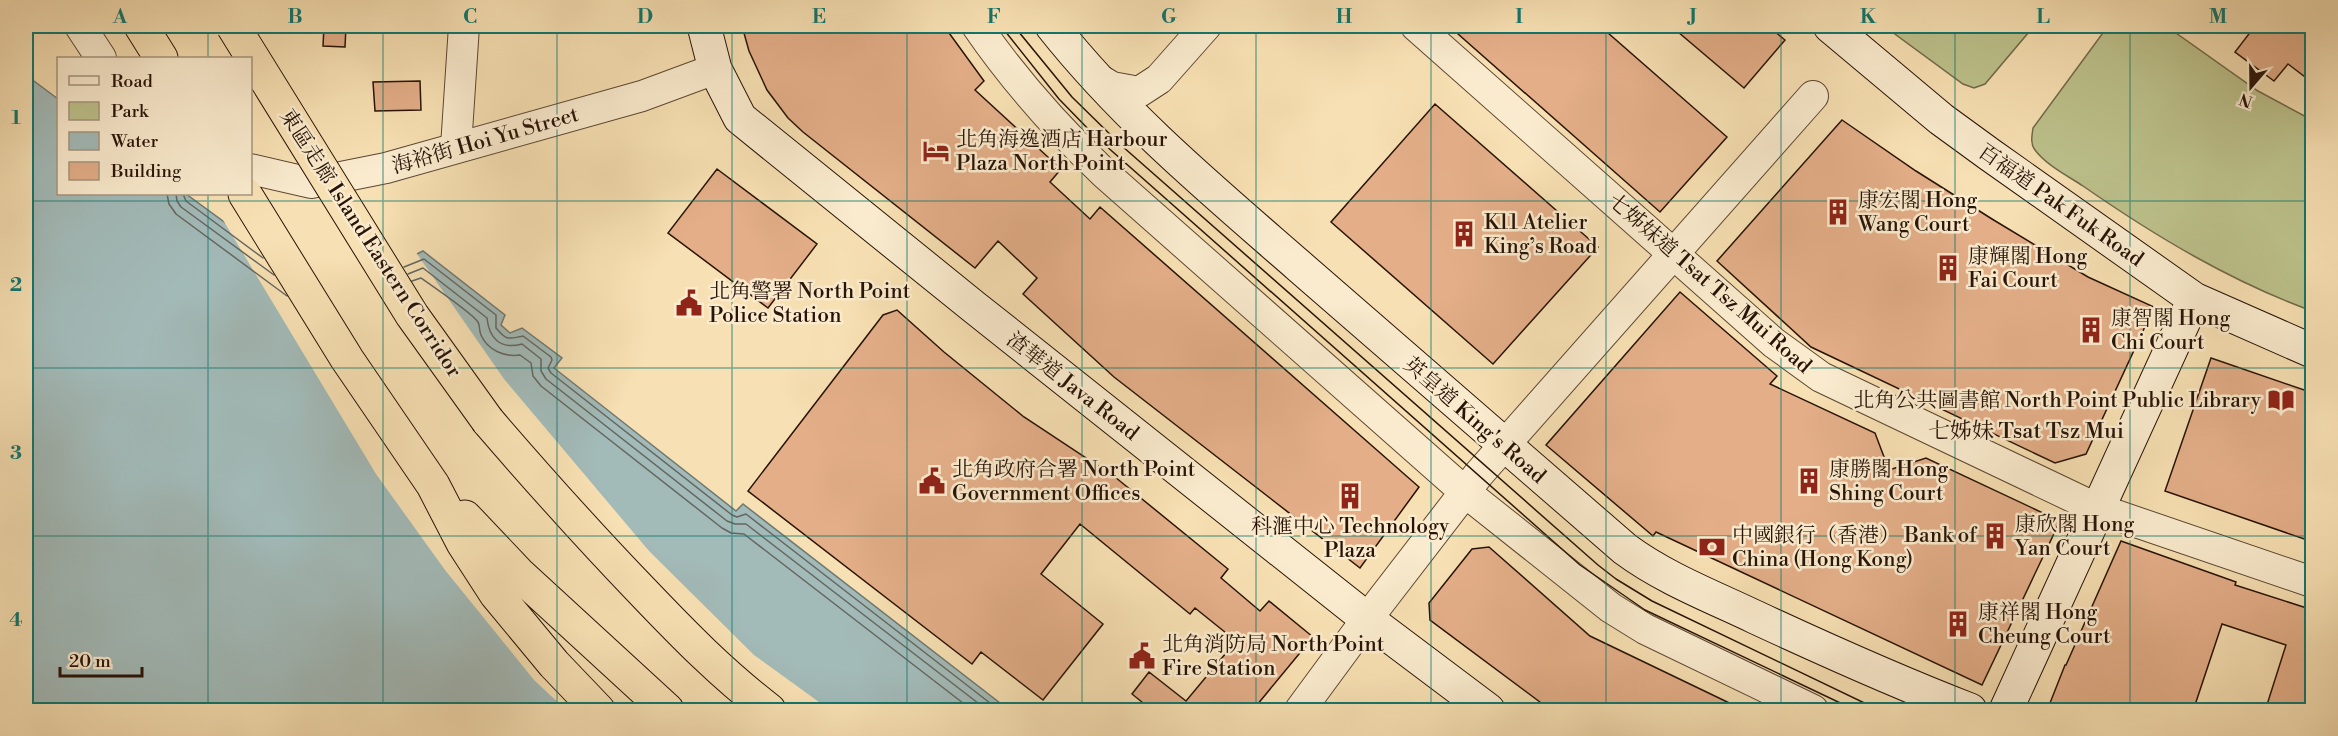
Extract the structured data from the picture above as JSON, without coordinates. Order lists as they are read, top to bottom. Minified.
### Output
{"streets":{"highway":["東區走廊 Island Eastern Corridor"],"main road":["百福道 Pak Fuk Road","渣華道 Java Road","英皇道 King's Road"],"street":["海裕街 Hoi Yu Street","七姊妹道 Tsat Tsz Mui Road"]},"crossings":[["海裕街 Hoi Yu Street","渣華道 Java Road"]],"districts":["七姊妹 Tsat Tsz Mui"],"places":{"hotel":["北角海逸酒店 Harbour Plaza North Point"],"building":["康宏閣 Hong Wang Court","K11 Atelier King’s Road","康輝閣 Hong Fai Court","康智閣 Hong Chi Court","康勝閣 Hong Shing Court","科滙中心 Technology Plaza","康欣閣 Hong Yan Court","康祥閣 Hong Cheung Court"],"public building":["北角警署 North Point Police Station","北角政府合署 North Point Government Offices","北角消防局 North Point Fire Station"],"library":["北角公共圖書館 North Point Public Library"],"bank":["中國銀行（香港） Bank of China (Hong Kong)"]},"legend":["Road","Park","Water","Building"],"scale_bar":"20 m","north":"bottom","grid":{"columns":["A","B","C","D","E","F","G","H","I","J","K","L","M"],"rows":["1","2","3","4"]}}
